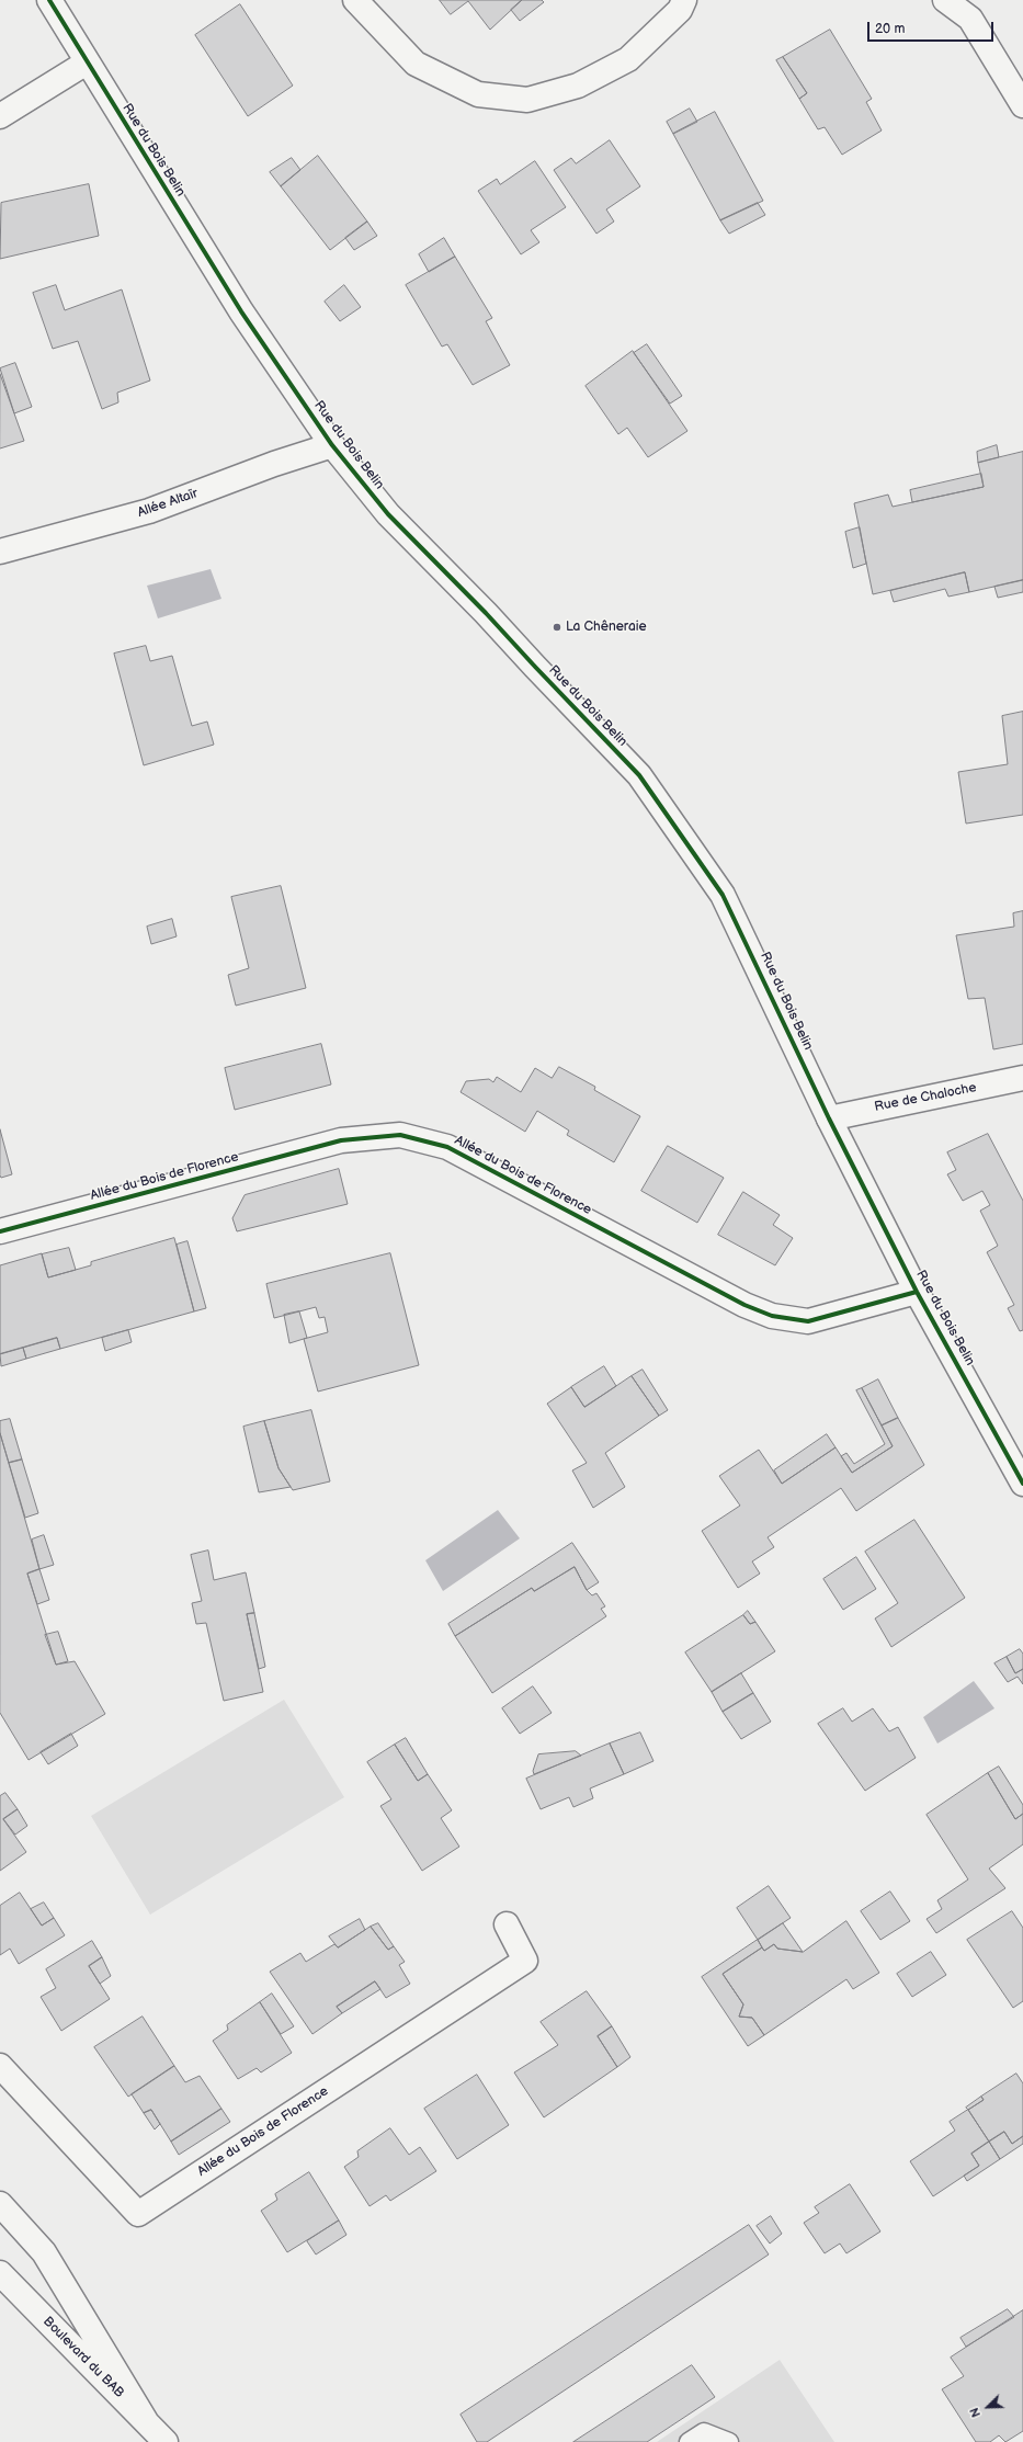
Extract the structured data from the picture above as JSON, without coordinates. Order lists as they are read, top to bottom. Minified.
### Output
{"streets":{"street":["Rue du Bois Belin","Allée Altaïr","Rue de Chaloche","Allée du Bois de Florence","Boulevard du BAB"]},"crossings":[["Rue du Bois Belin","Allée Altaïr"],["Rue du Bois Belin","Rue de Chaloche"],["Rue du Bois Belin","Allée du Bois de Florence"]],"places":["La Chêneraie"],"scale_bar":"20 m","north":"bottom left"}
